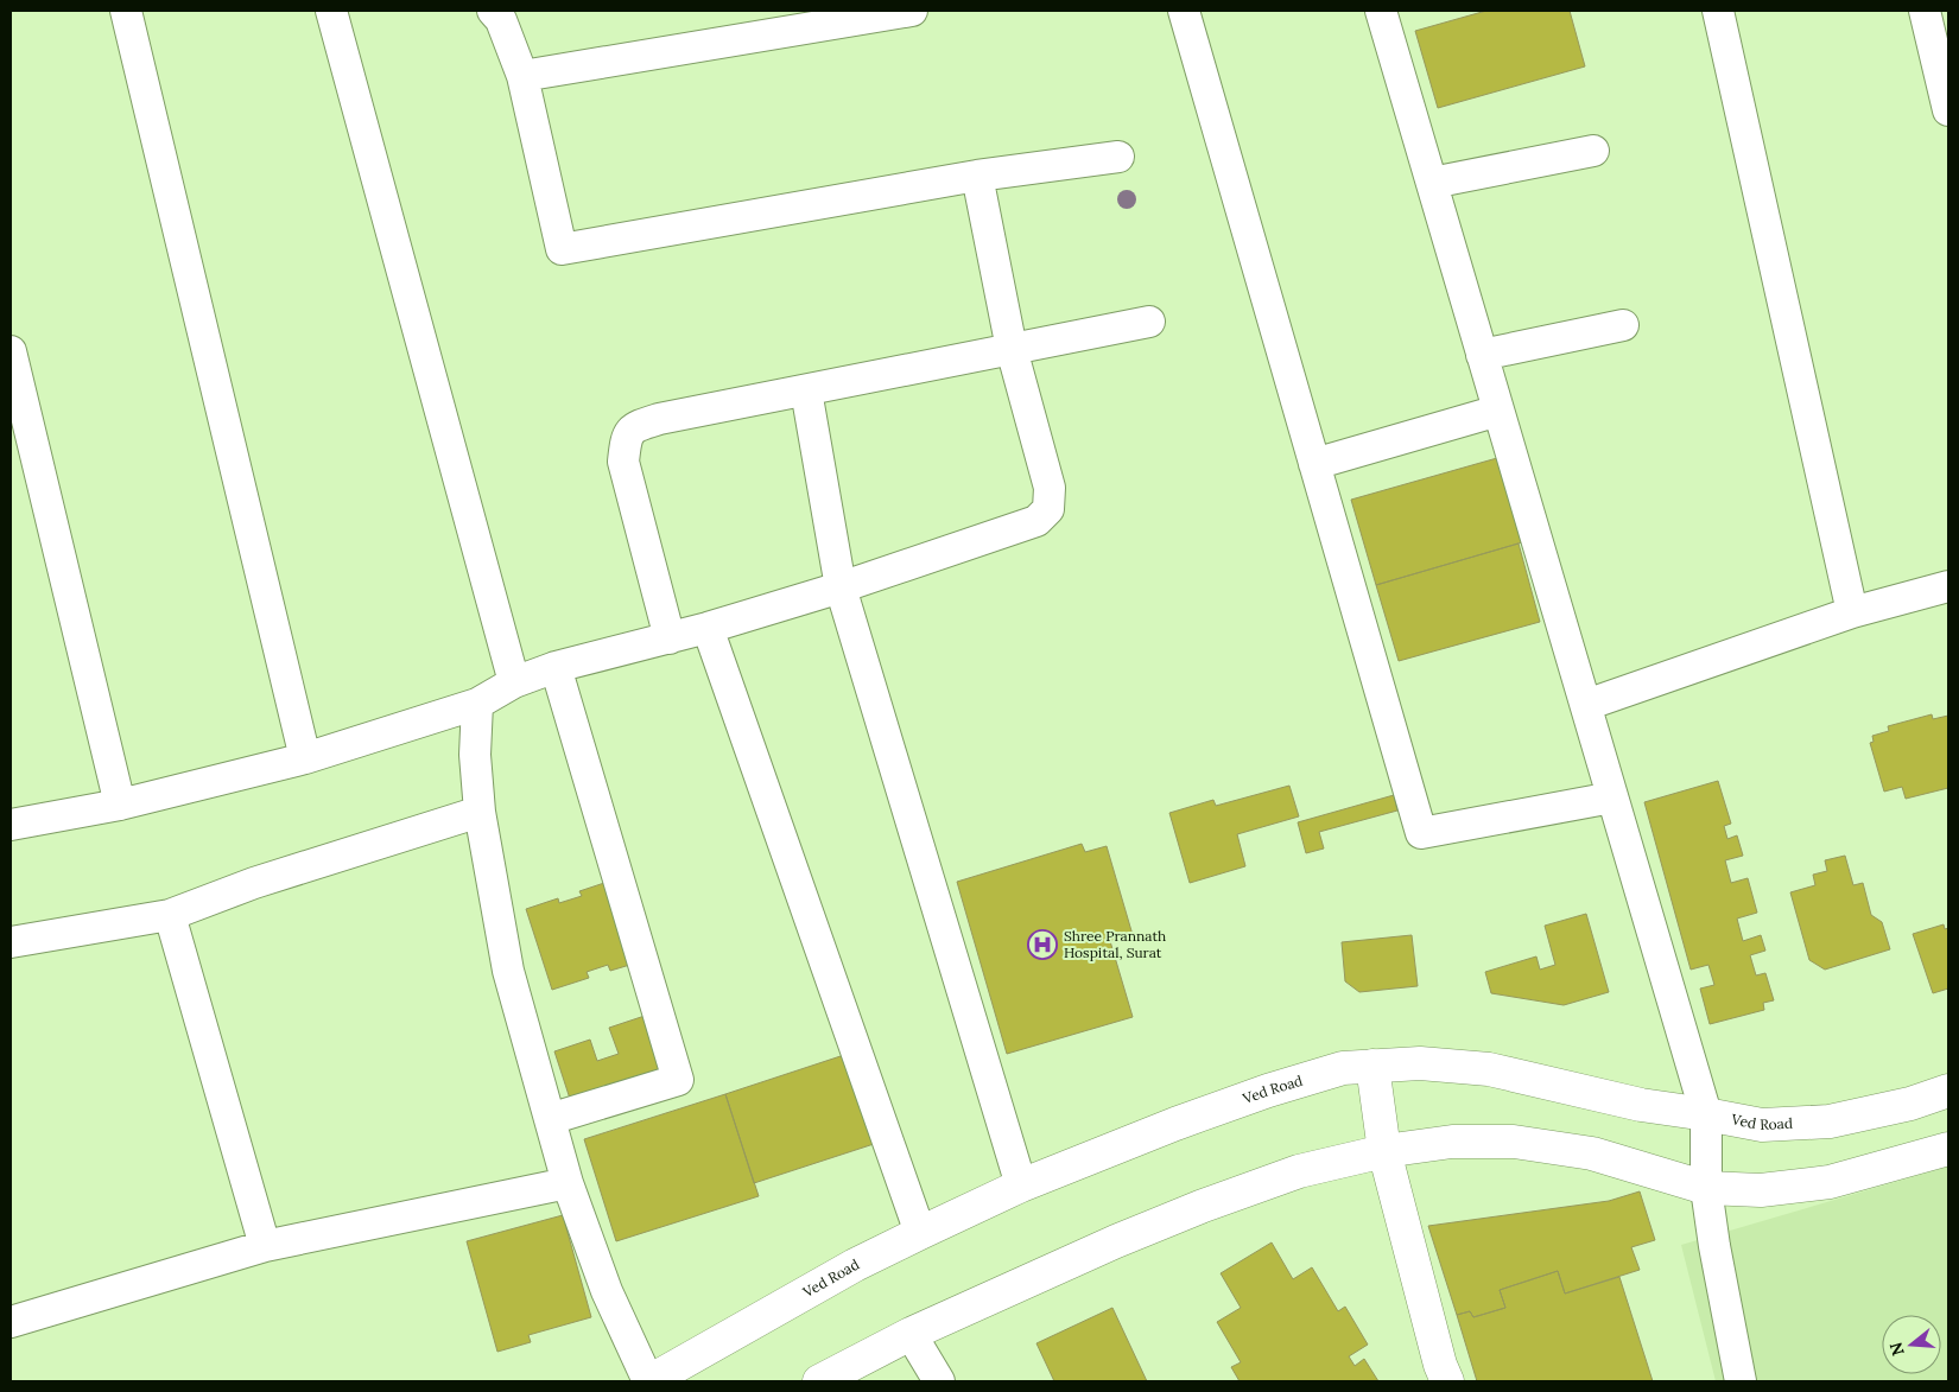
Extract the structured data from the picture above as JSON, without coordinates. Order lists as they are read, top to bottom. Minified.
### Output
{"streets":{"main road":["Ved Road"]},"places":{"hospital":["Shree Prannath Hospital, Surat"]},"north":"left"}
